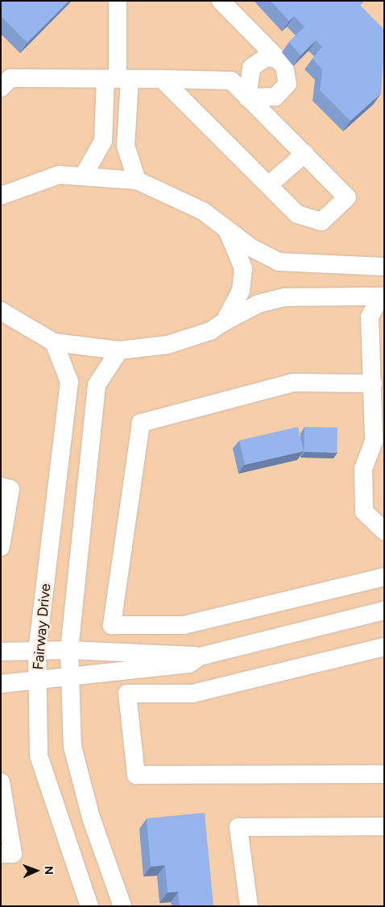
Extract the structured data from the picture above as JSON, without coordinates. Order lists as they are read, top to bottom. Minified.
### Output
{"streets":{"street":["Fairway Drive"]},"north":"right"}
